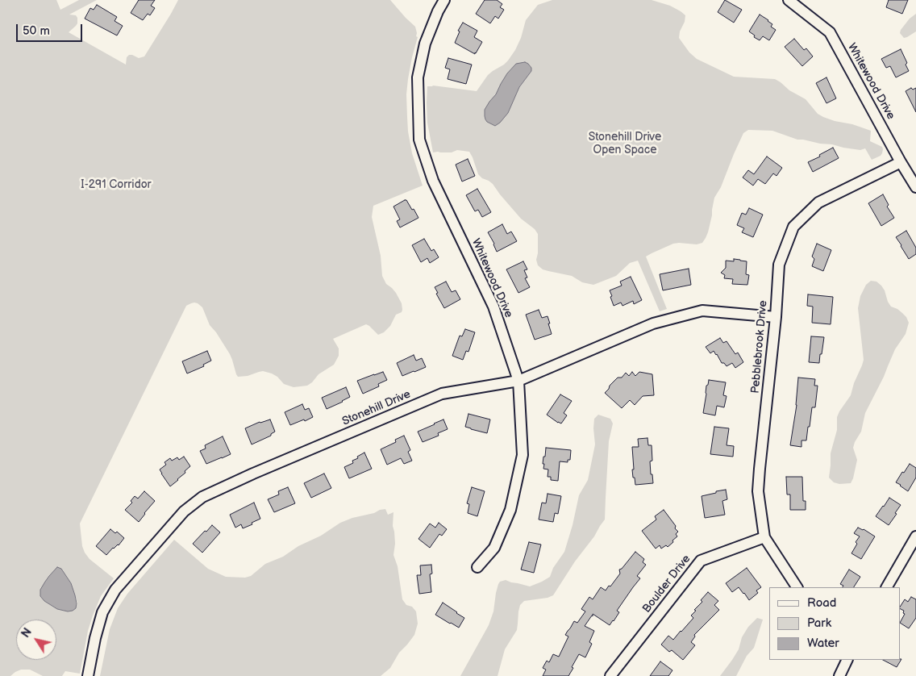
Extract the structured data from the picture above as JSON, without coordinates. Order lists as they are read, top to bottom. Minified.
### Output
{"streets":{"street":["Whitewood Drive","Pebblebrook Drive","Stonehill Drive","Boulder Drive"]},"crossings":[["Whitewood Drive","Pebblebrook Drive"],["Whitewood Drive","Stonehill Drive"],["Pebblebrook Drive","Stonehill Drive"],["Pebblebrook Drive","Boulder Drive"]],"parks":["Stonehill Drive Open Space","I-291 Corridor"],"legend":["Road","Park","Water"],"scale_bar":"50 m","north":"top left"}
